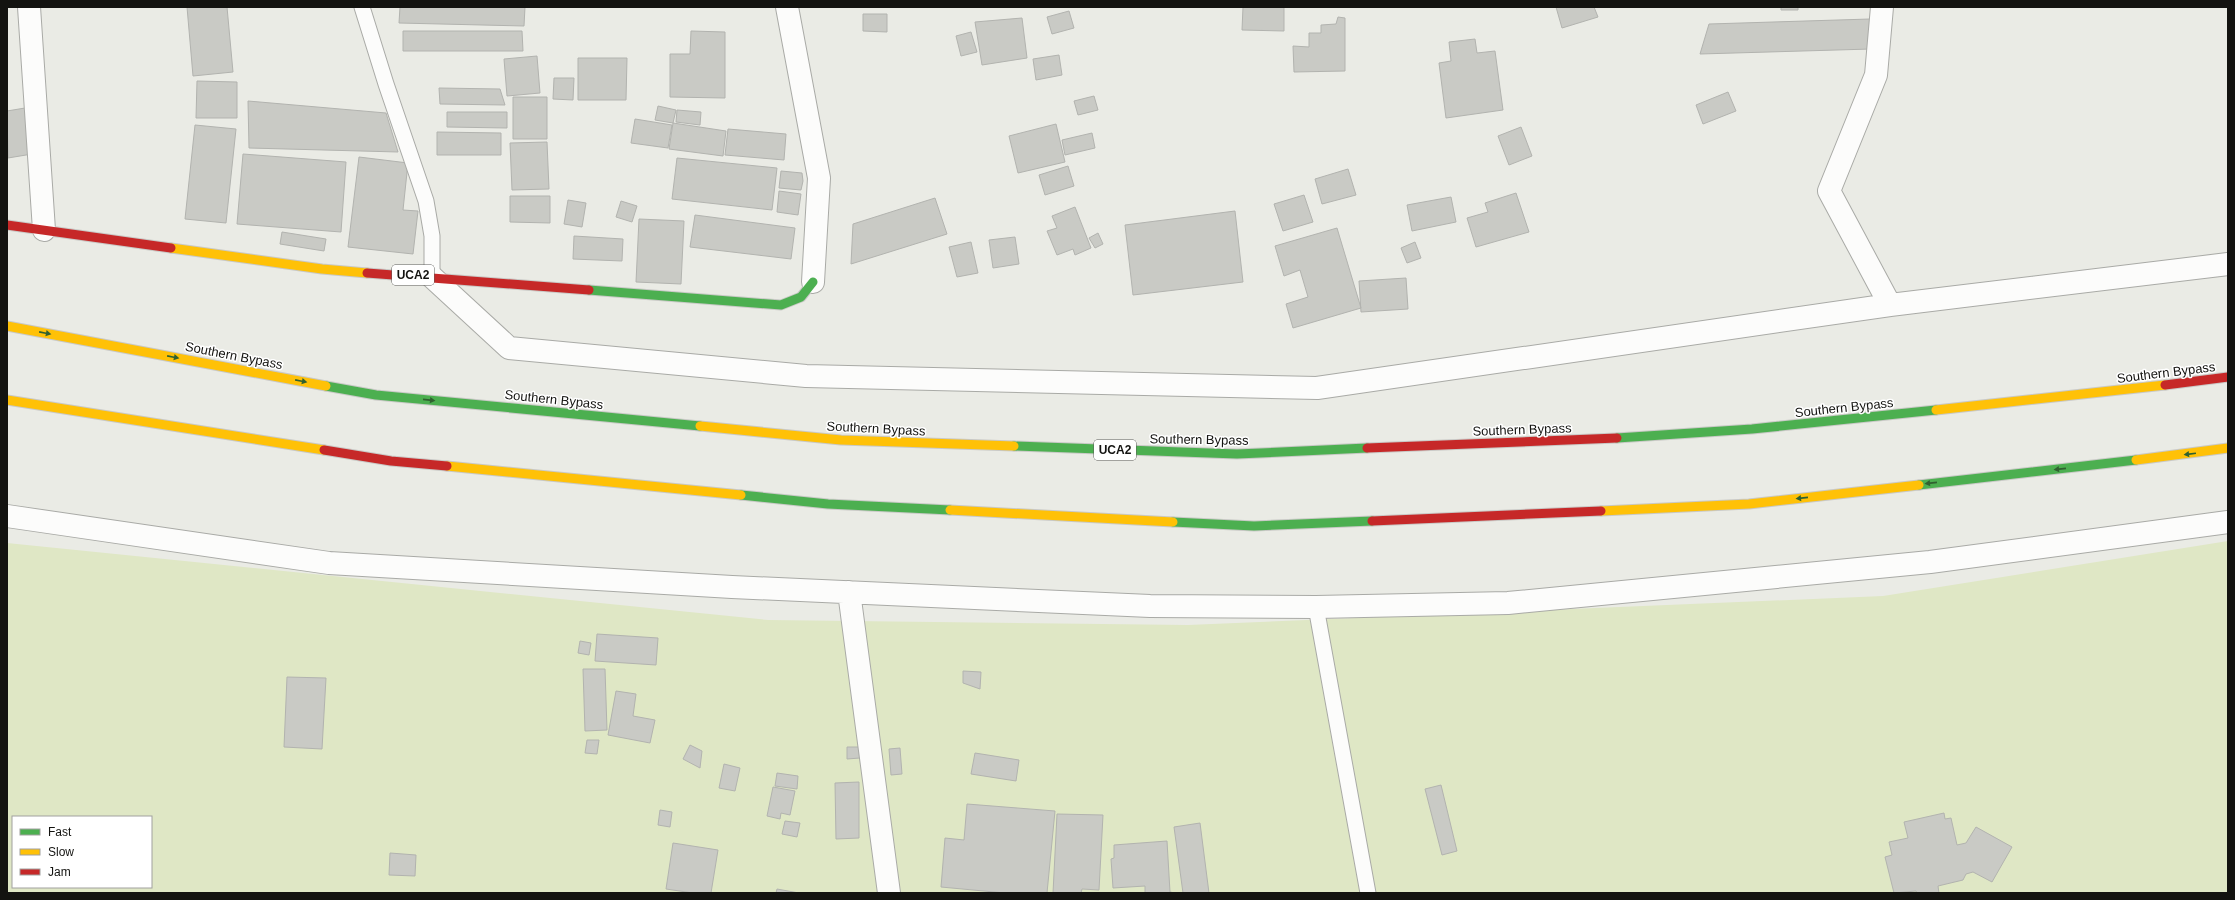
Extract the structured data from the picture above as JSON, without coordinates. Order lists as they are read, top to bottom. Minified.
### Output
{"streets":{"main road":["UCA2","Southern Bypass"]},"legend":["Fast","Slow","Jam"]}
